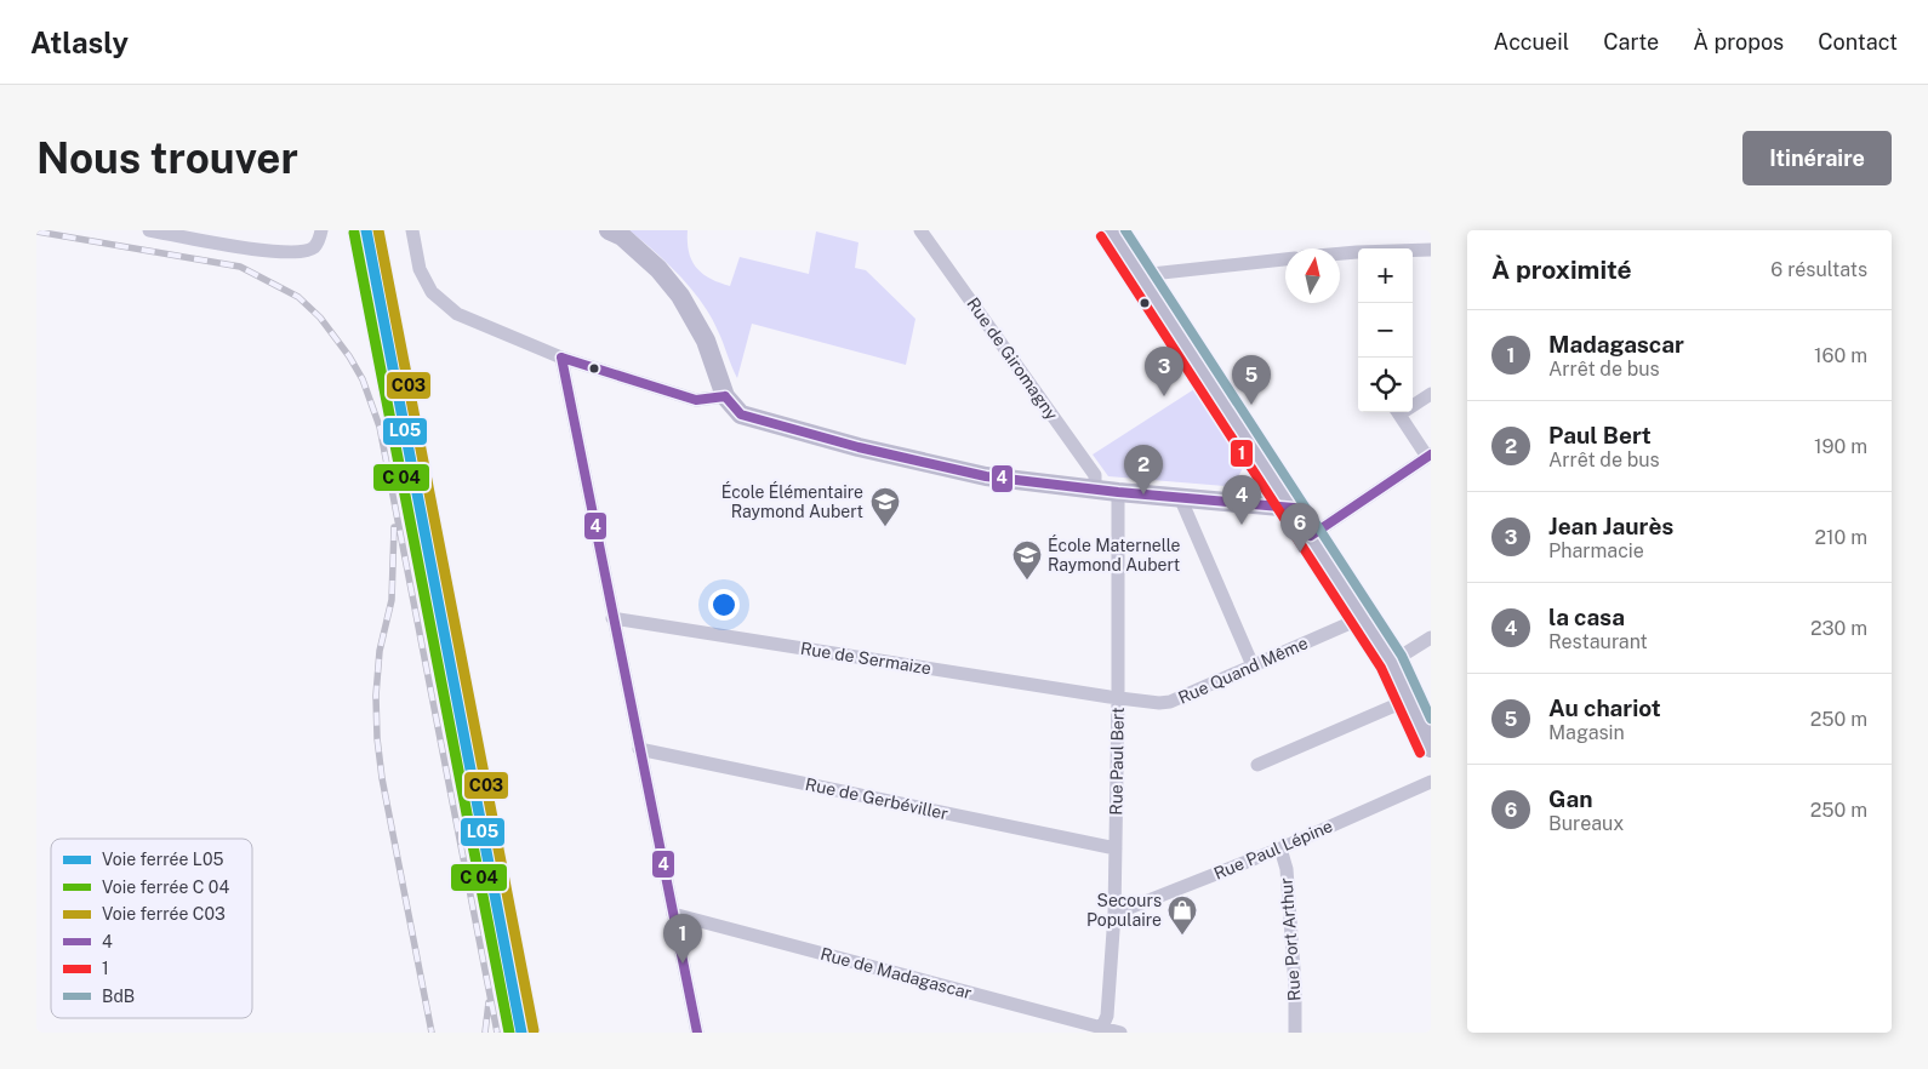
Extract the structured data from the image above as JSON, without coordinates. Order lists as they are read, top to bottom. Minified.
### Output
{"streets":{"street":["Rue de Giromagny","Rue de Sermaize","Rue Quand Même","Rue Paul Bert","Rue de Gerbéviller","Rue Paul Lépine","Rue Port Arthur","Rue de Madagascar"]},"crossings":[["Rue de Sermaize","Rue Quand Même"],["Rue de Sermaize","Rue Paul Bert"],["Rue Quand Même","Rue Paul Bert"],["Rue Paul Bert","Rue de Gerbéviller"],["Rue Paul Bert","Rue Paul Lépine"],["Rue Paul Bert","Rue de Madagascar"],["Rue Paul Lépine","Rue Port Arthur"]],"places":{"school or university":["École Élémentaire Raymond Aubert","École Maternelle Raymond Aubert"],"shop":["Secours Populaire"]},"lines":["rail line L05","rail line C03","transit line BdB","transit line 1","transit line 4"],"legend":["Voie ferrée L05","Voie ferrée C 04","Voie ferrée C03","4","1","BdB"],"north":"top","page":{"header":"Atlasly","nav":["Accueil","Carte","À propos","Contact"],"buttons":"Itinéraire","title":"Nous trouver","heading":["À proximité","6 résultats"],"map_buttons":["+","−"],"list":[{"mark":"1","name":"Madagascar","note":"Arrêt de bus","value":"160 m"},{"mark":"2","name":"Paul Bert","note":"Arrêt de bus","value":"190 m"},{"mark":"3","name":"Jean Jaurès","note":"Pharmacie","value":"210 m"},{"mark":"4","name":"la casa","note":"Restaurant","value":"230 m"},{"mark":"5","name":"Au chariot","note":"Magasin","value":"250 m"},{"mark":"6","name":"Gan","note":"Bureaux","value":"250 m"}],"pins":["3","5","2","4","6","1"]}}
